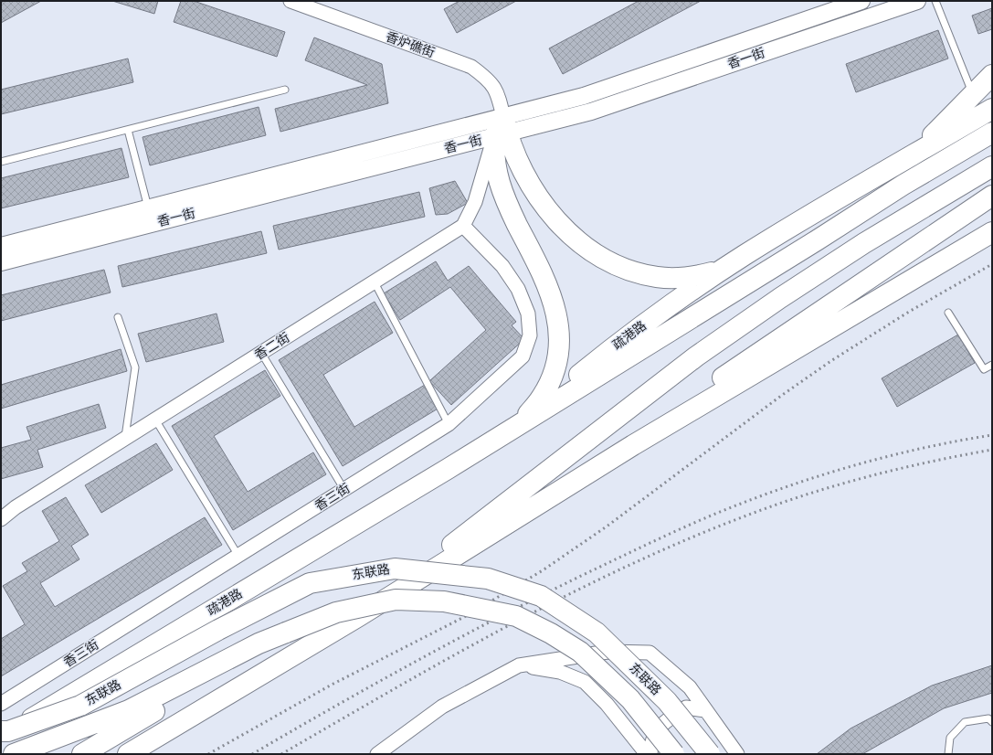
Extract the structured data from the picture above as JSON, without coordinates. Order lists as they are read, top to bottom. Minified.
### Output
{"streets":{"highway":["疏港路","东联路"],"street":["香炉礁街","香一街","香二街","香三街"]},"crossings":[["香炉礁街","香一街"],["香二街","香三街"]]}
